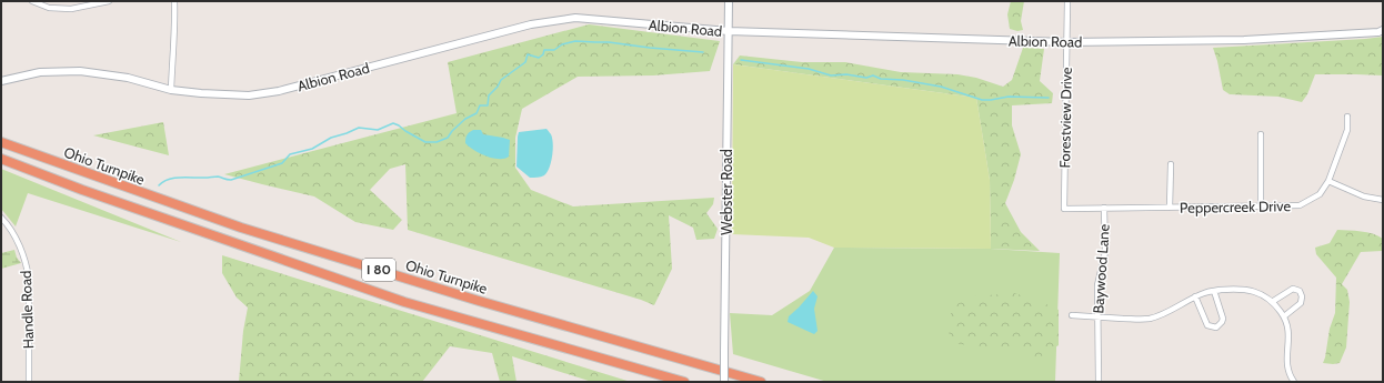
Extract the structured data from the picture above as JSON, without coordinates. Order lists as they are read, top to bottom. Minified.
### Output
{"streets":{"highway":["Ohio Turnpike","I 80"],"street":["Albion Road","Forestview Drive","Webster Road","Peppercreek Drive","Baywood Lane","Handle Road"]},"crossings":[["Albion Road","Forestview Drive"],["Albion Road","Webster Road"],["Forestview Drive","Peppercreek Drive"],["Peppercreek Drive","Baywood Lane"]]}
